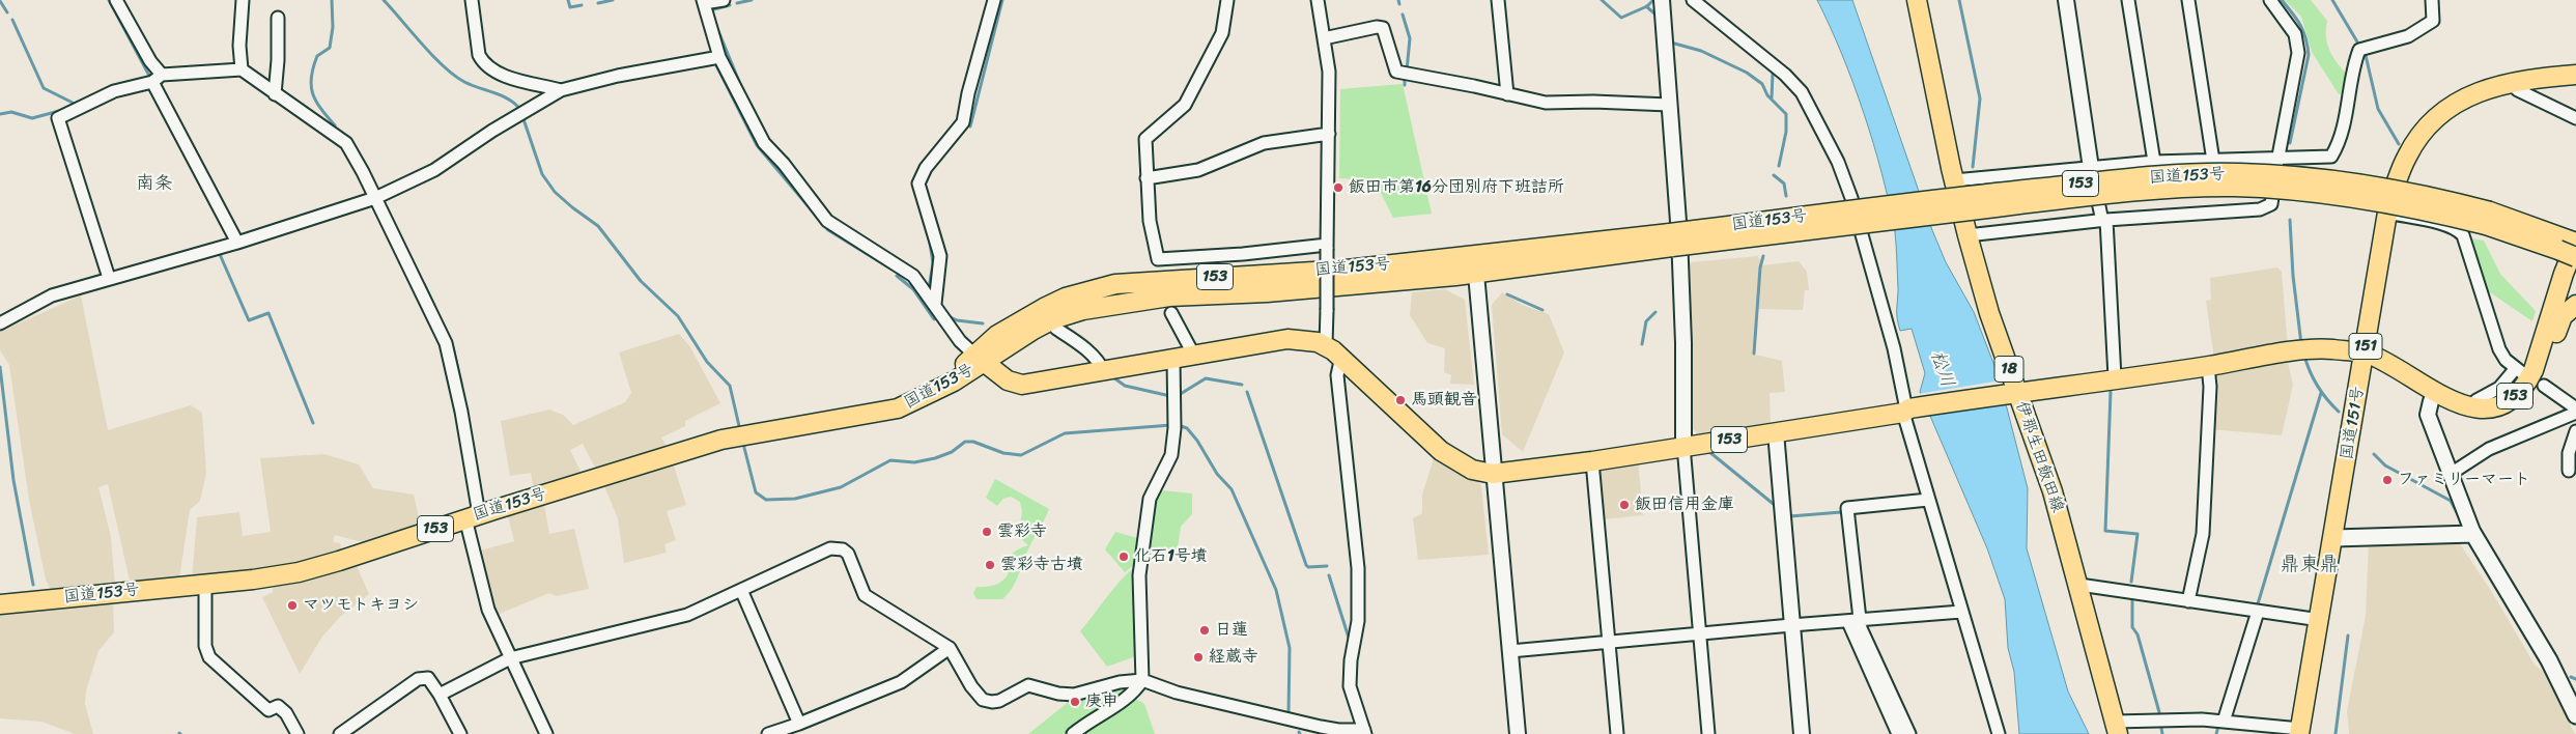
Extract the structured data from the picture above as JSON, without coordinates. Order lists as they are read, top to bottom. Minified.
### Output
{"streets":{"main road":["国道153号","153","151","18","国道151号","伊那生田飯田線"]},"crossings":[["国道153号","153"],["153","国道151号"],["153","伊那生田飯田線"]],"districts":["南条","鼎東鼎"],"water":["松川"],"places":["飯田市第16分団別府下班詰所","馬頭観音","ファミリーマート","飯田信用金庫","雲彩寺","化石1号墳","雲彩寺古墳","マツモトキヨシ","日蓮","経蔵寺","庚申"]}
